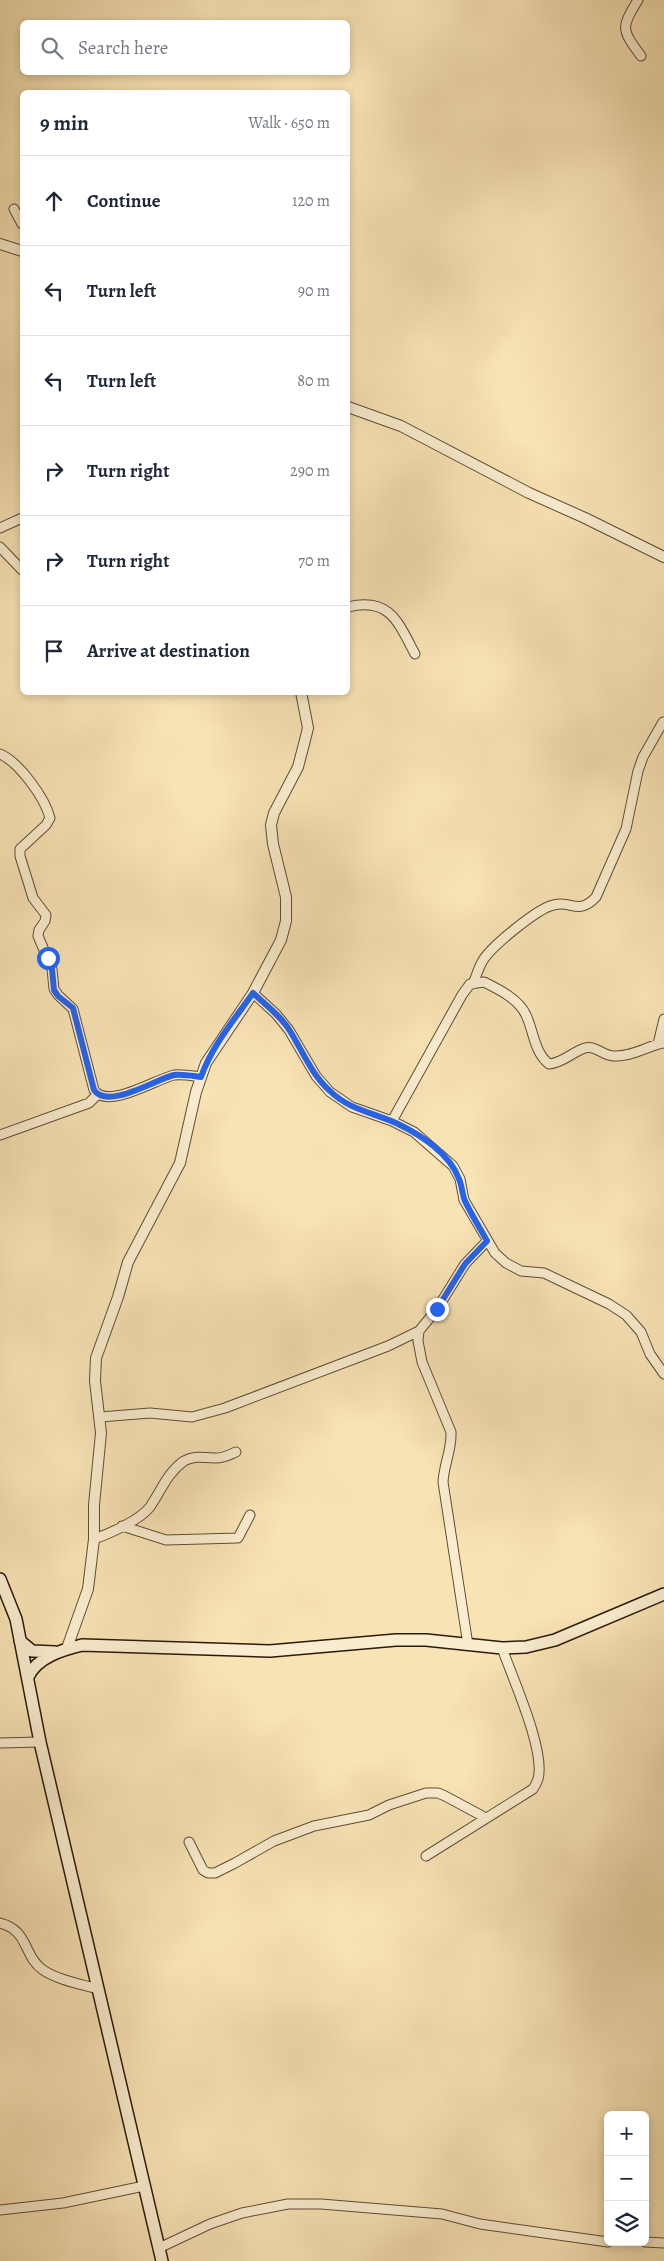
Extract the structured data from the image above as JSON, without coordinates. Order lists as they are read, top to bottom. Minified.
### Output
{"page":{"search":"Search here","heading":["9 min","Walk · 650 m"],"list":[["Continue","120 m"],["Turn left","90 m"],["Turn left","80 m"],["Turn right","290 m"],["Turn right","70 m"],"Arrive at destination"],"map_buttons":["+","−"]}}
